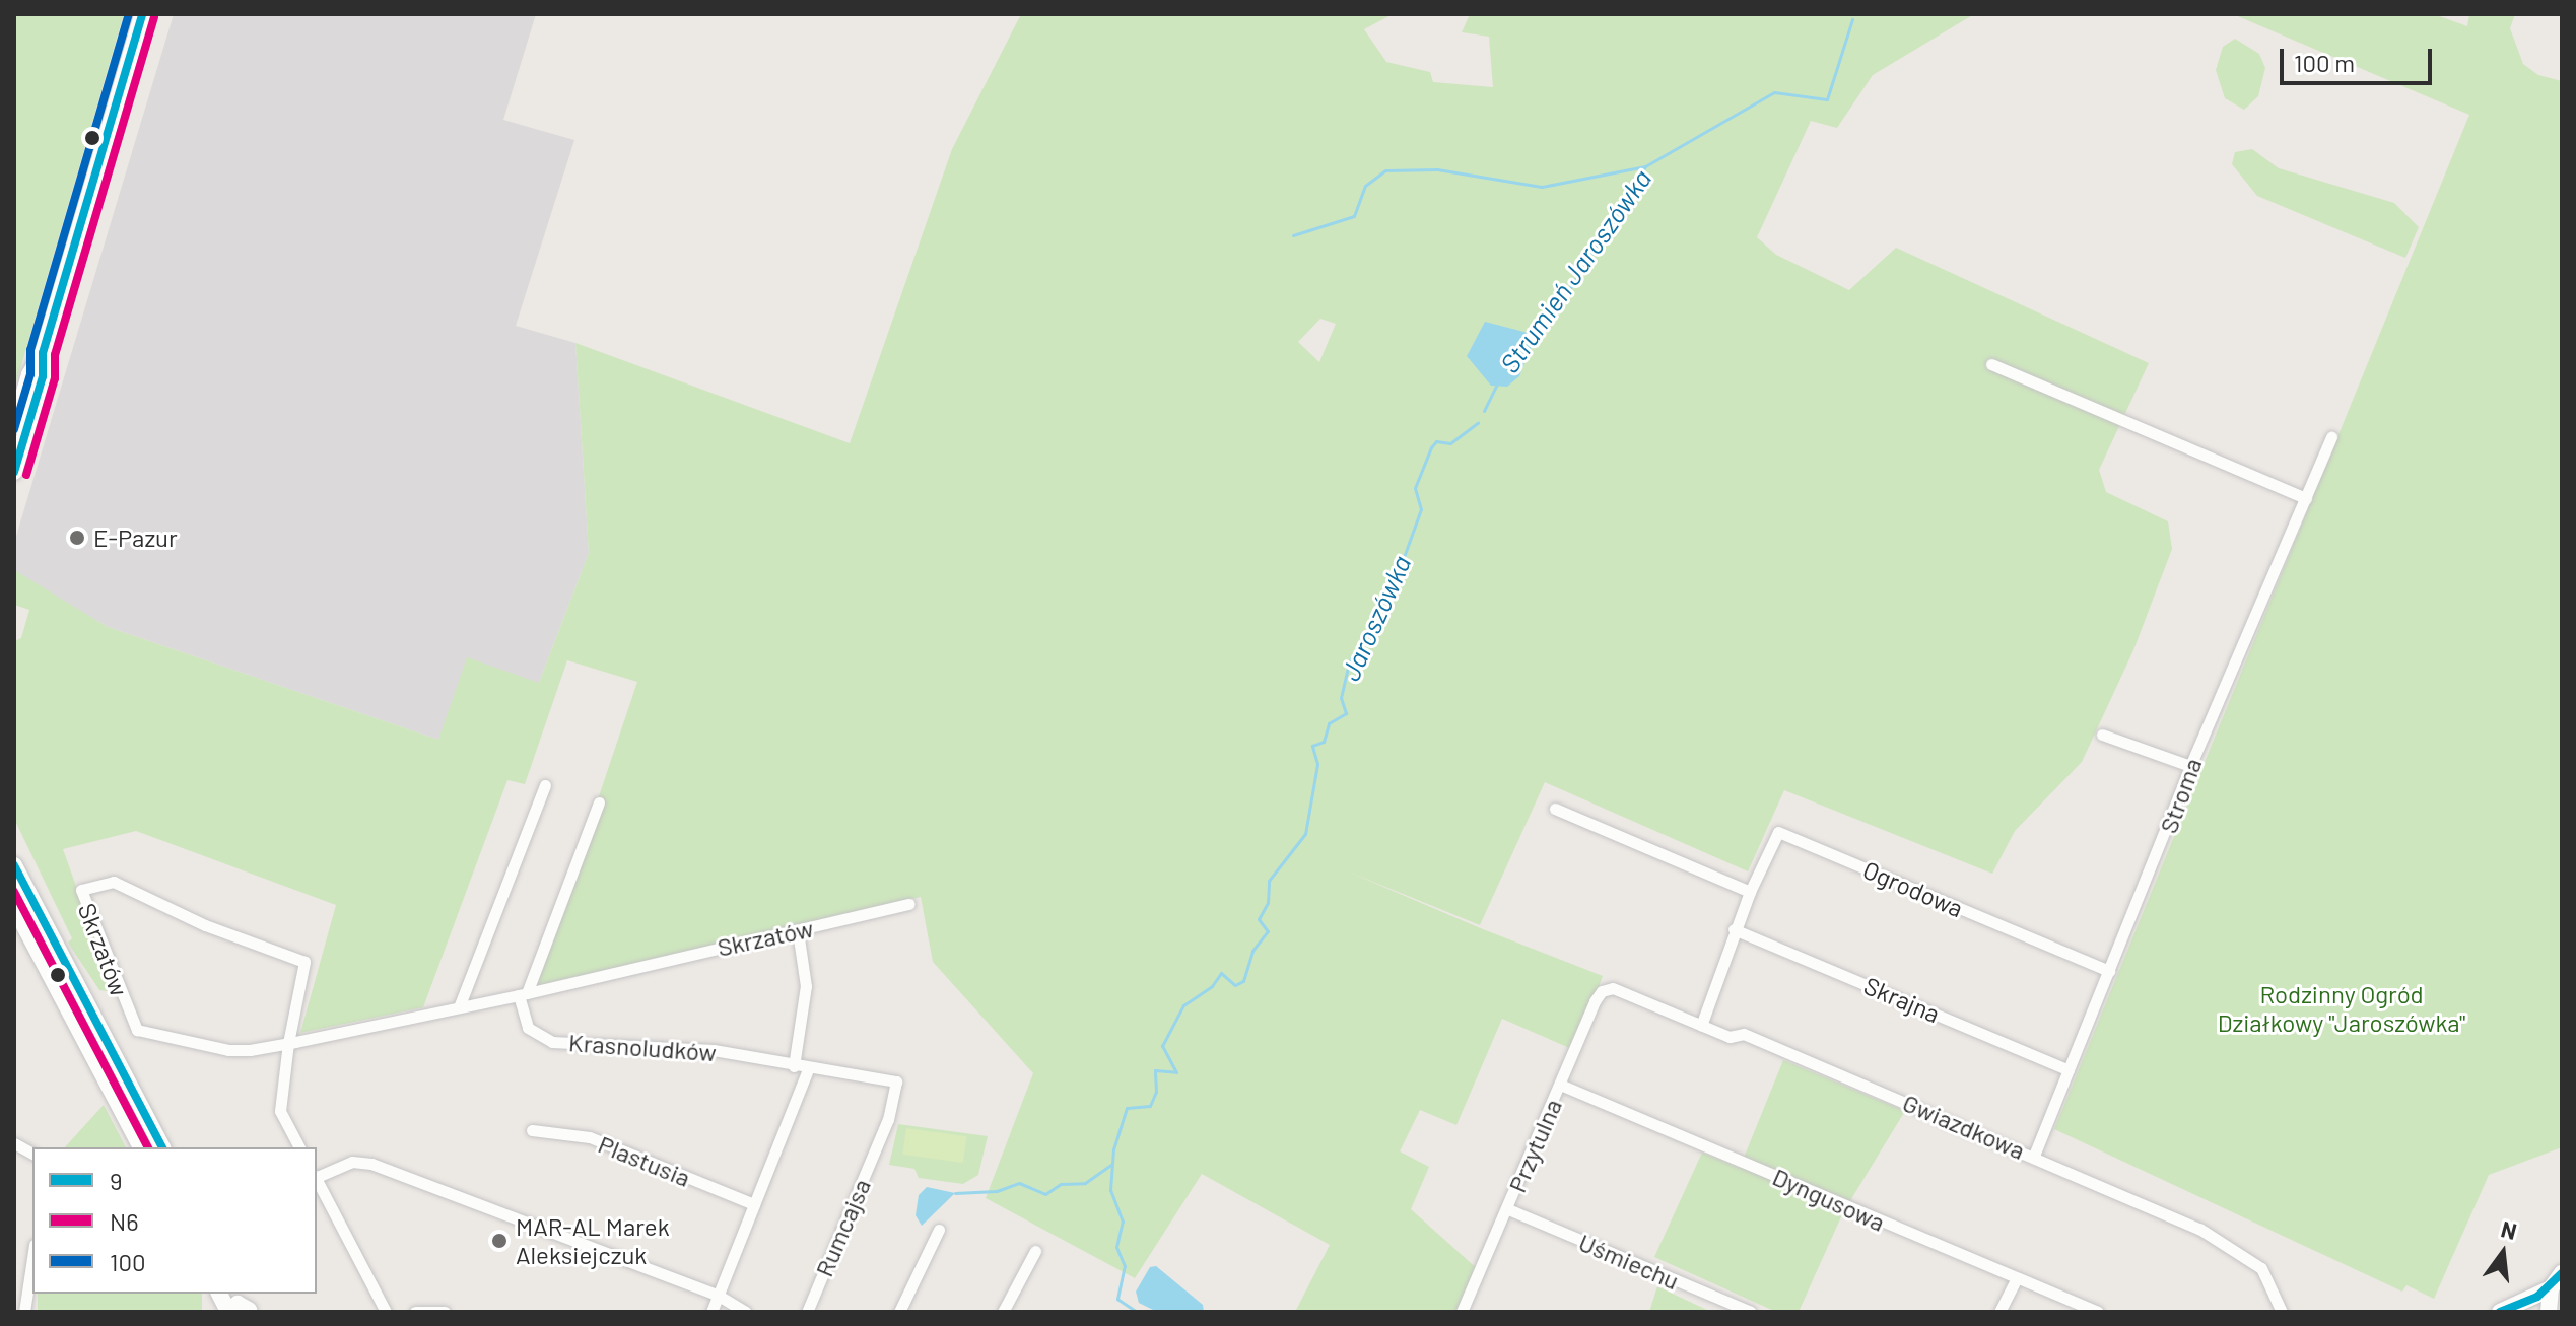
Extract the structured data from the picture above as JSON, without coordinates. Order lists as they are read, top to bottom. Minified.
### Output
{"streets":{"street":["Stroma","Ogrodowa","Skrzatów","Skrajna","Krasnoludków","Gwiazdkowa","Przytulna","Plastusia","Dyngusowa","Rumcajsa","Uśmiechu"]},"crossings":[["Stroma","Ogrodowa"],["Stroma","Skrajna"],["Stroma","Gwiazdkowa"],["Ogrodowa","Skrajna"],["Ogrodowa","Gwiazdkowa"],["Skrzatów","Krasnoludków"],["Krasnoludków","Rumcajsa"],["Gwiazdkowa","Przytulna"],["Przytulna","Dyngusowa"],["Przytulna","Uśmiechu"]],"water":["Strumień Jaroszówka","Jaroszówka"],"parks":["Rodzinny Ogród Działkowy \"Jaroszówka\""],"places":["E-Pazur","MAR-AL Marek Aleksiejczuk"],"lines":["transit line 9","transit line 100","transit line N6"],"legend":["9","N6","100"],"scale_bar":"100 m","north":"top"}
